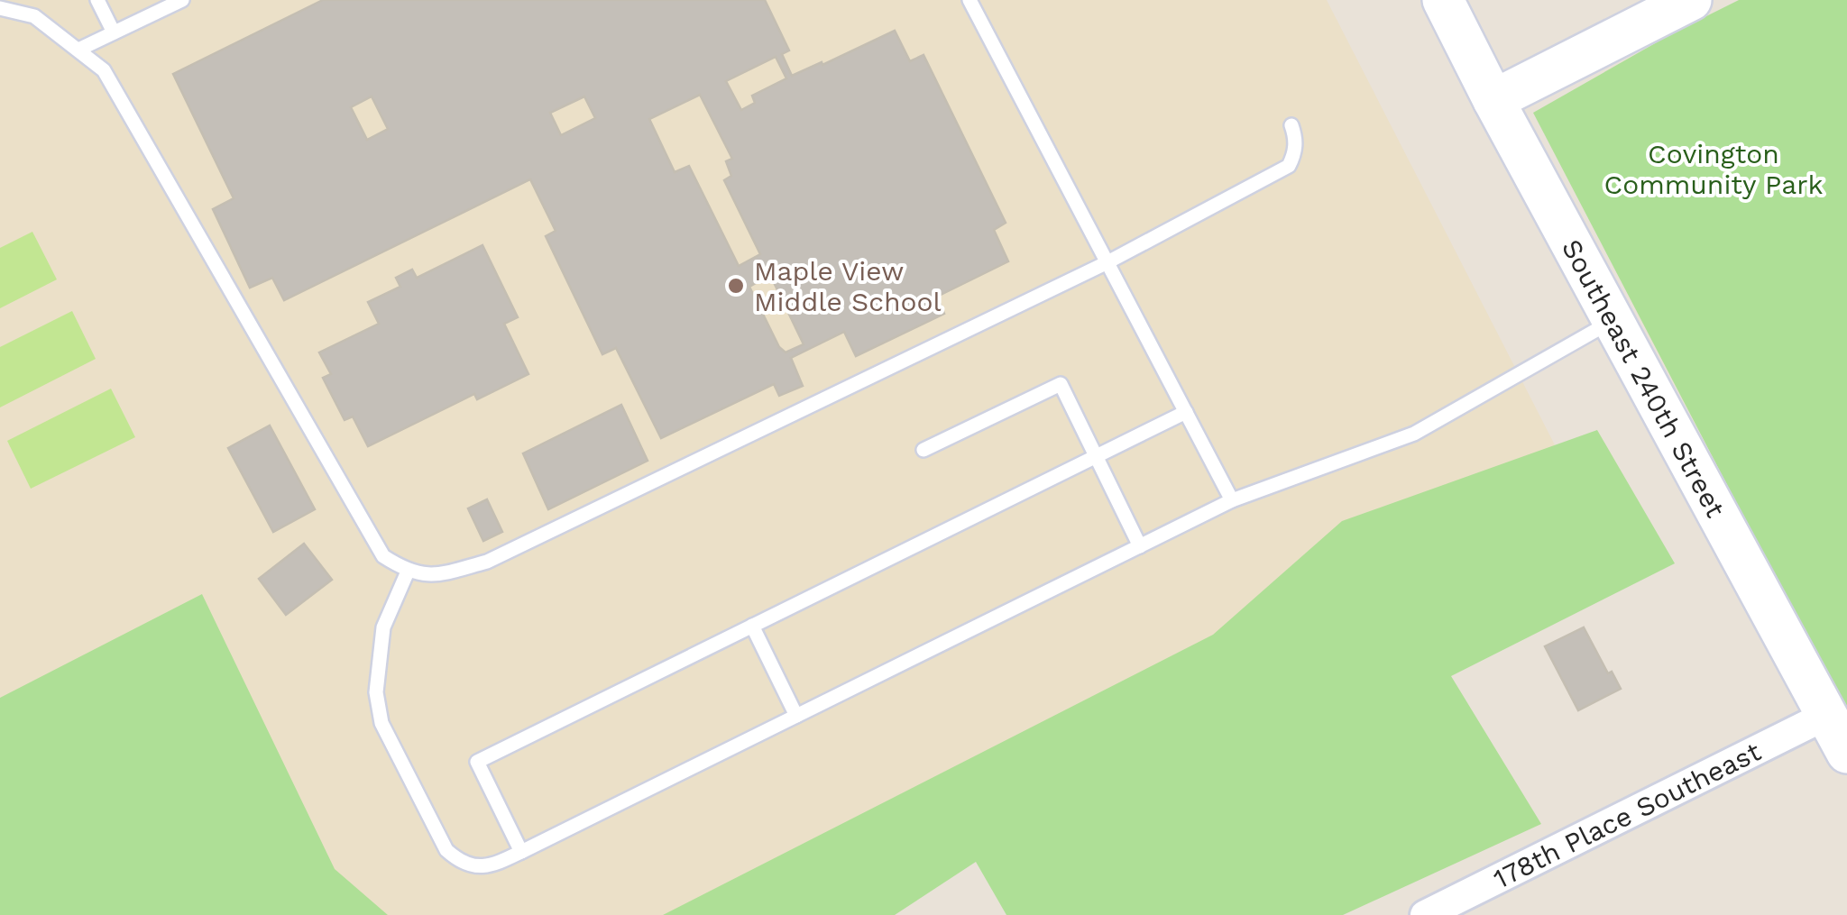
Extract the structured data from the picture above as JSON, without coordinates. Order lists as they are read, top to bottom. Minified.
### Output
{"streets":{"main road":["Southeast 240th Street"],"street":["178th Place Southeast"]},"crossings":[["Southeast 240th Street","178th Place Southeast"]],"parks":["Covington Community Park"],"places":["Maple View Middle School"]}
